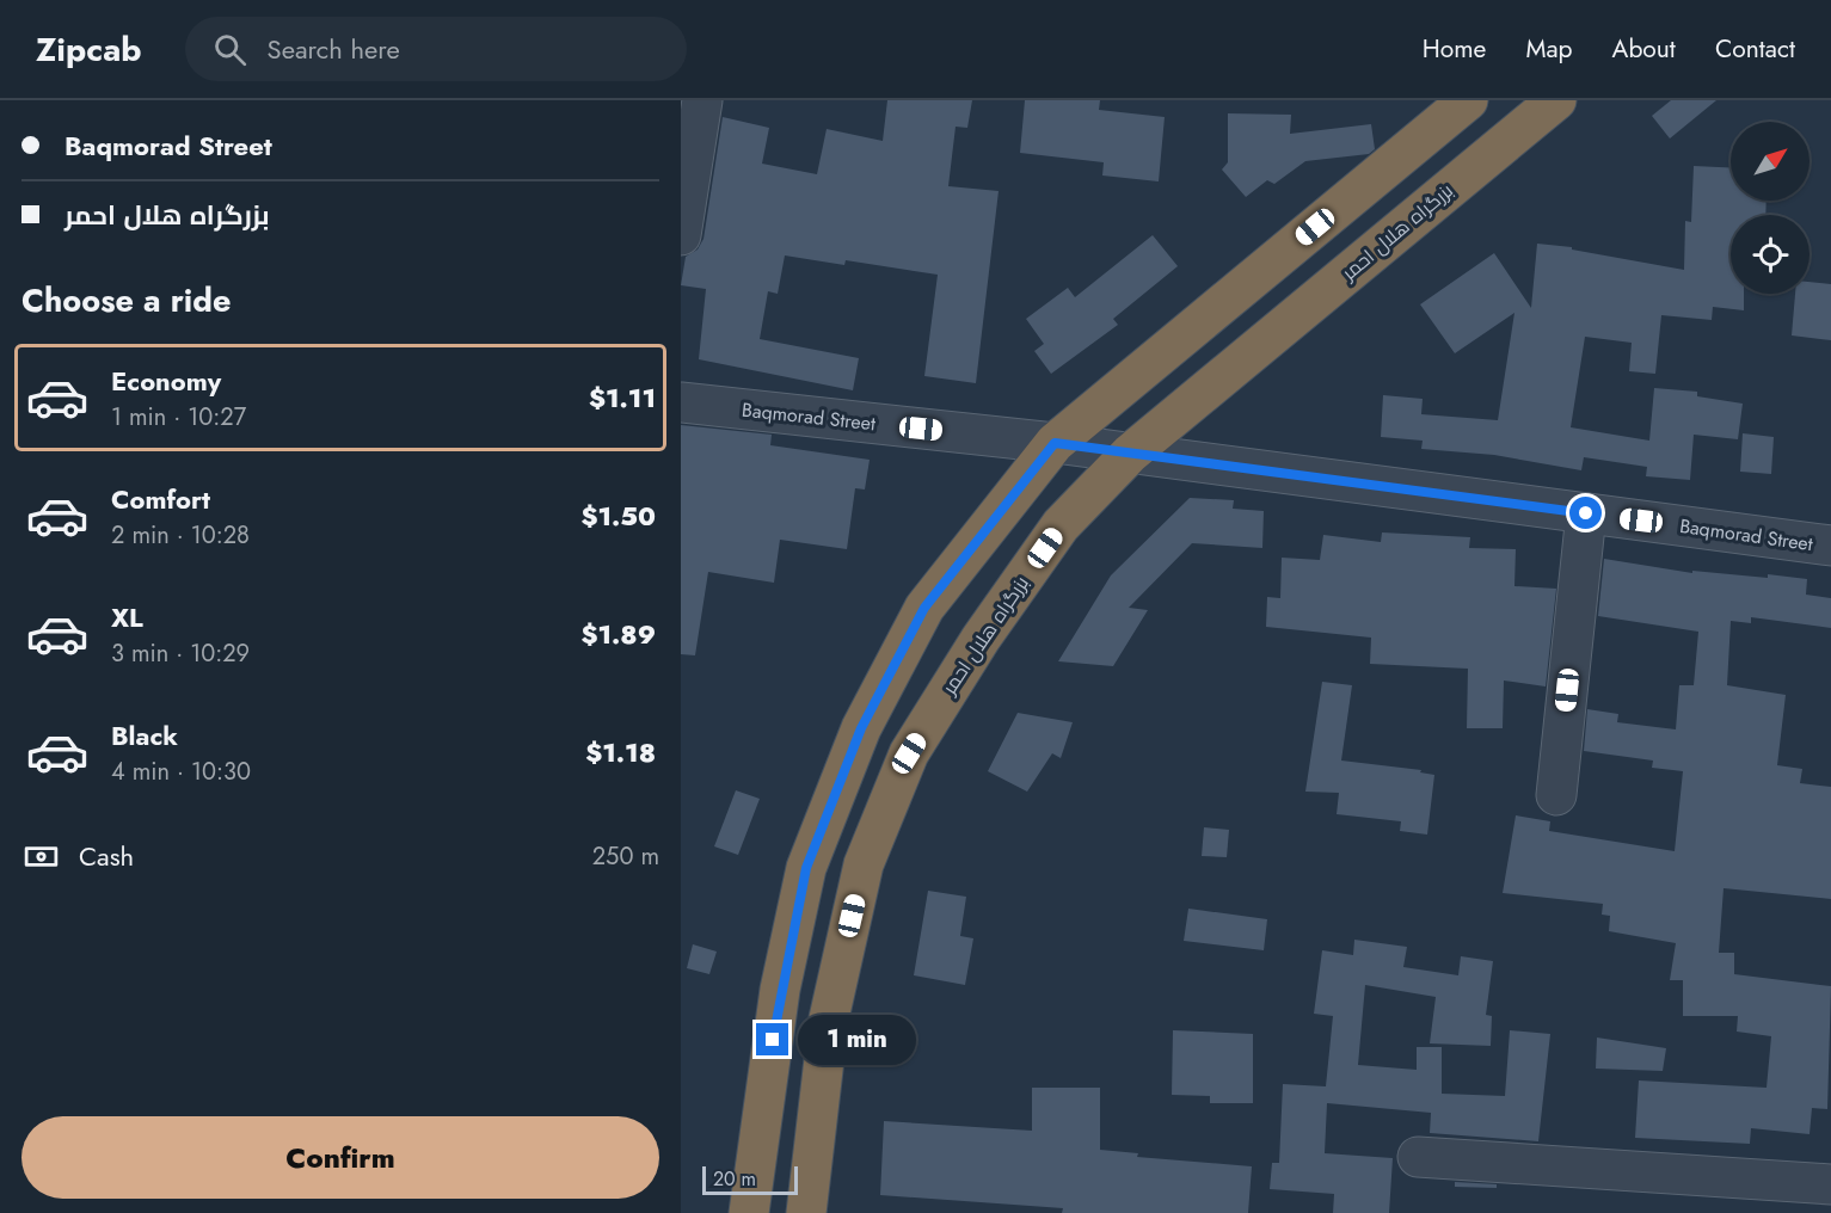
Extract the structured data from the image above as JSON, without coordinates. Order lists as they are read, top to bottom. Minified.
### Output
{"streets":{"highway":["بزرگراه هلال احمر"],"street":["Baqmorad Street"]},"crossings":[["بزرگراه هلال احمر","Baqmorad Street"]],"scale_bar":"20 m","north":"top right","page":{"header":"Zipcab","search":"Search here","nav":["Home","Map","About","Contact"],"banner":["Baqmorad Street","بزرگراه هلال احمر"],"heading":"Choose a ride","list":[{"name":"Economy","note":"1 min · 10:27","value":"$1.11"},{"name":"Comfort","note":"2 min · 10:28","value":"$1.50"},{"name":"XL","note":"3 min · 10:29","value":"$1.89"},{"name":"Black","note":"4 min · 10:30","value":"$1.18"}],"pay":["Cash","250 m"],"bubble":"1 min","buttons":"Confirm","scale":"20 m"}}
